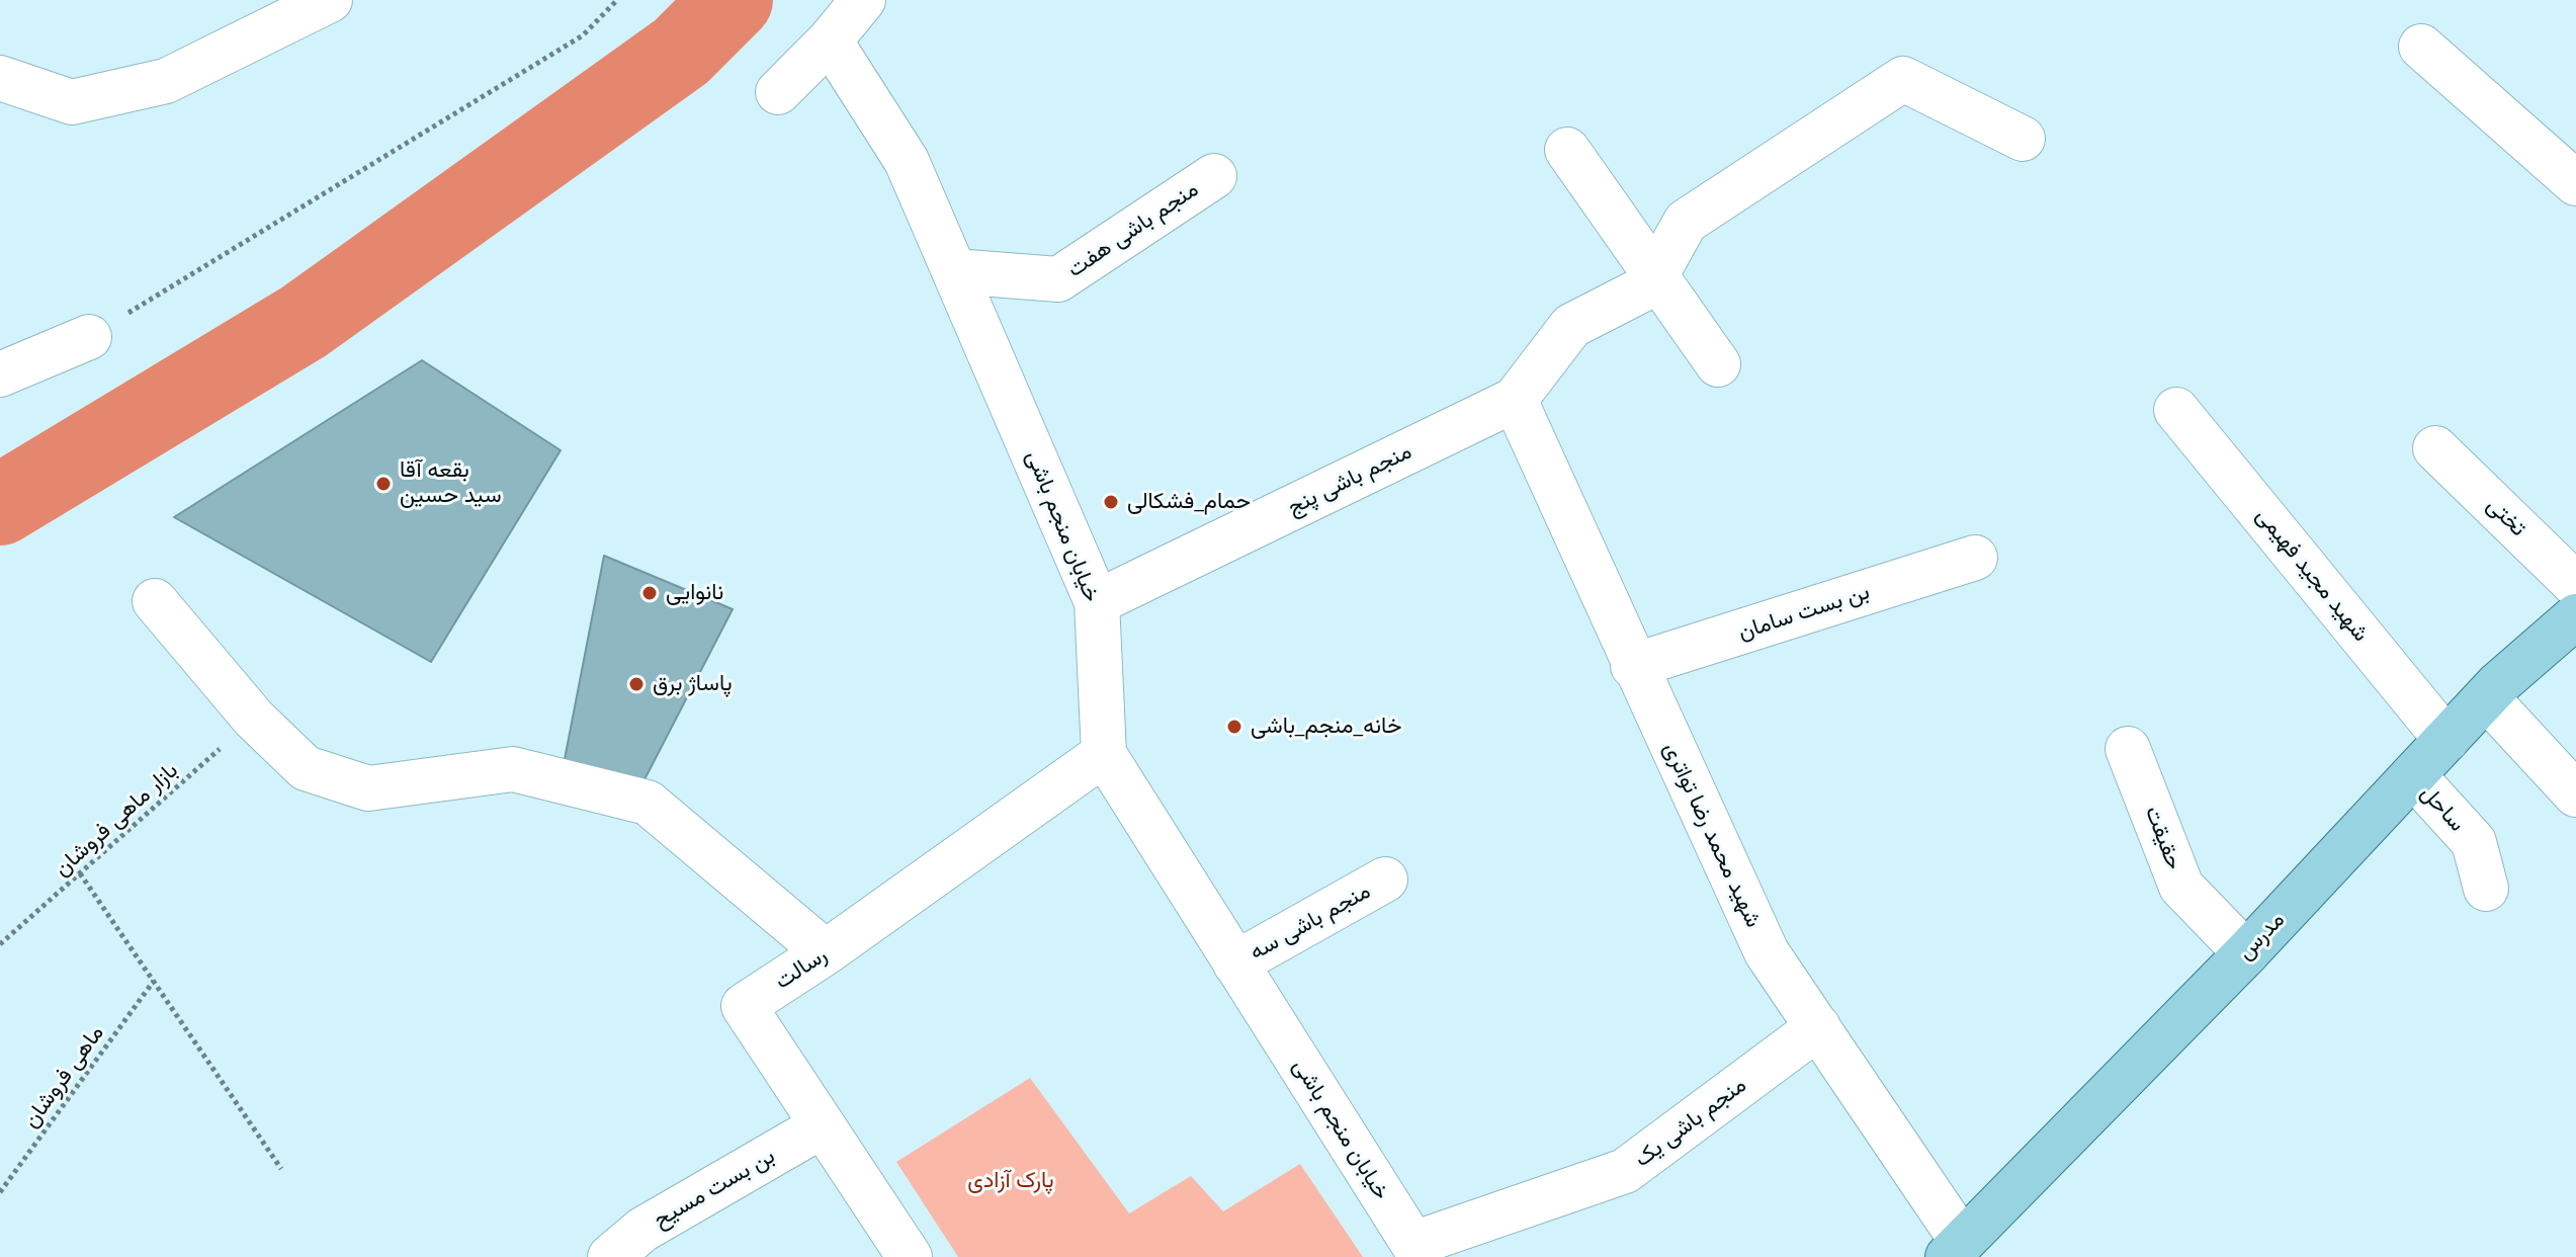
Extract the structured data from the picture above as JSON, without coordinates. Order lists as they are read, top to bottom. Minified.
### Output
{"streets":{"main road":["مدرس"],"street":["منجم باشی هفت","منجم باشی پنج","تختی","خیابان منجم باشی","شهید مجید فهیمی","بن بست سامان","ساحل","شهید محمد رضا تواتری","حقیقت","منجم باشی سه","رسالت","منجم باشی یک","بن بست مسیح"],"path":["بازار ماهی فروشان","ماهی فروشان"]},"crossings":[["منجم باشی هفت","خیابان منجم باشی"],["منجم باشی پنج","خیابان منجم باشی"],["منجم باشی پنج","شهید محمد رضا تواتری"],["خیابان منجم باشی","منجم باشی سه"],["خیابان منجم باشی","رسالت"],["خیابان منجم باشی","منجم باشی یک"],["شهید مجید فهیمی","مدرس"],["بن بست سامان","شهید محمد رضا تواتری"],["ساحل","مدرس"],["شهید محمد رضا تواتری","مدرس"],["شهید محمد رضا تواتری","منجم باشی یک"],["حقیقت","مدرس"],["رسالت","بن بست مسیح"]],"parks":["پارک آزادی"],"places":["بقعه آقا سید حسین","حمام_فشکالی","نانوایی","پاساژ برق","خانه_منجم_باشی"]}
